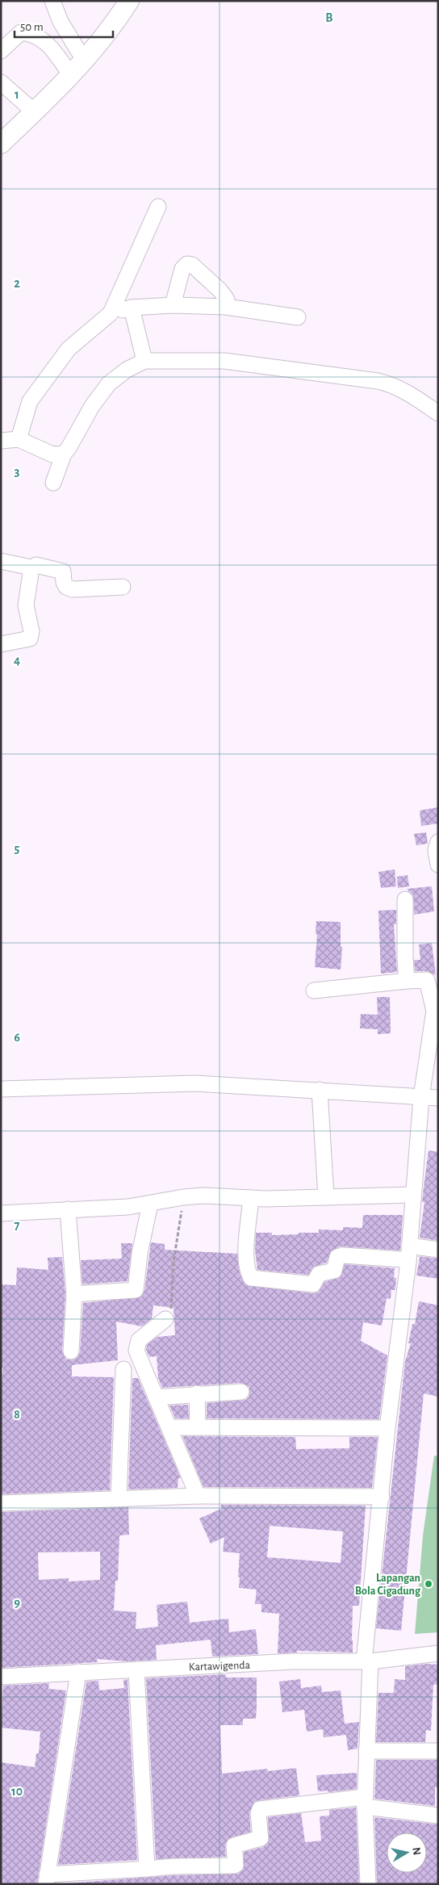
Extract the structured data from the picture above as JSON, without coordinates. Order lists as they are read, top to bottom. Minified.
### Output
{"streets":{"street":["Kartawigenda"]},"places":["Lapangan Bola Cigadung"],"scale_bar":"50 m","north":"right","grid":{"columns":["B"],"rows":["1","2","3","4","5","6","7","8","9","10"]}}
